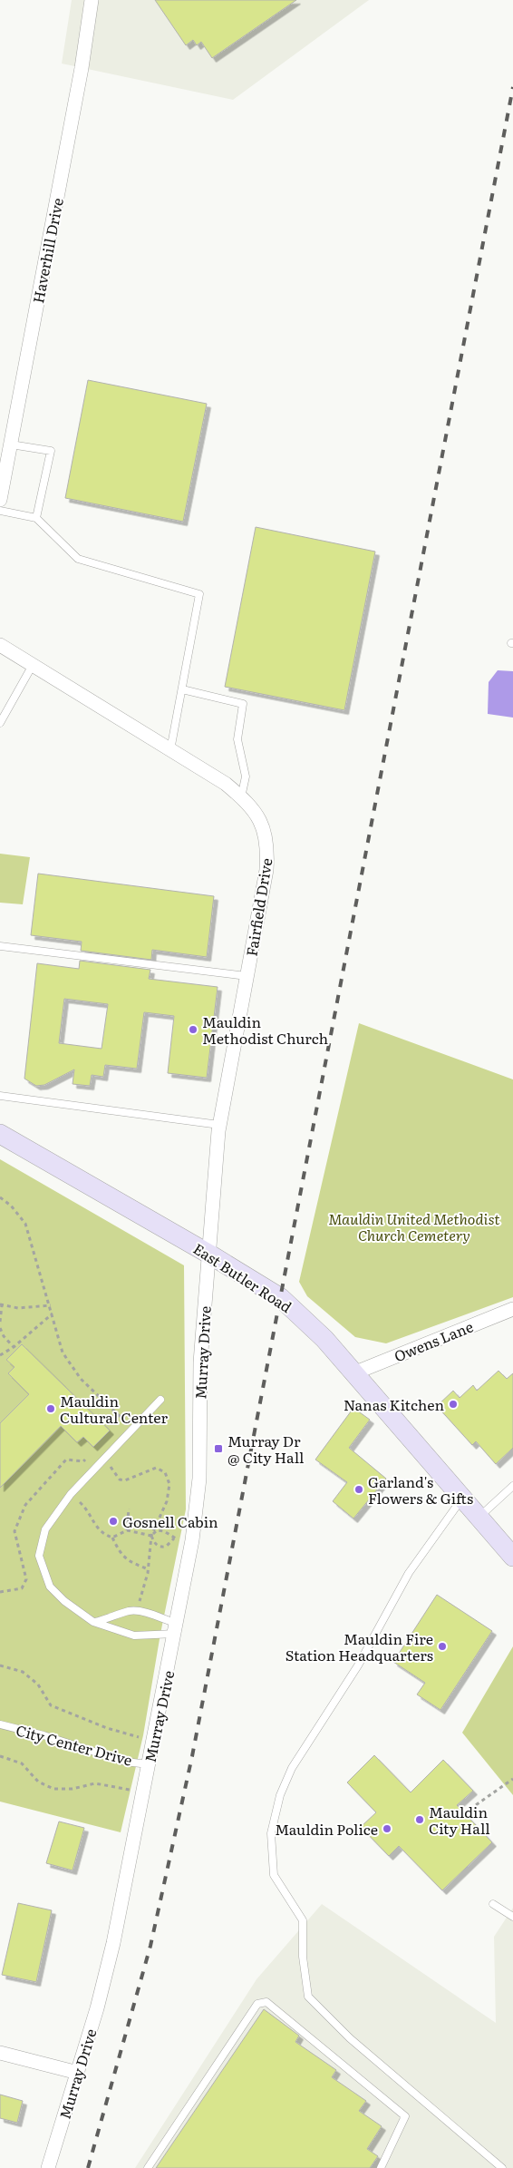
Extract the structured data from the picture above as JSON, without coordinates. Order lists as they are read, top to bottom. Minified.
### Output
{"streets":{"main road":["East Butler Road"],"street":["Haverhill Drive","Fairfield Drive","Owens Lane","Murray Drive"],"lane":["City Center Drive"]},"crossings":[["Fairfield Drive","East Butler Road"],["Fairfield Drive","Murray Drive"],["East Butler Road","Owens Lane"],["East Butler Road","Murray Drive"],["Murray Drive","City Center Drive"]],"parks":["Mauldin United Methodist Church Cemetery"],"places":{"other":["Mauldin Methodist Church","Nanas Kitchen","Mauldin Cultural Center","Garland's Flowers & Gifts","Gosnell Cabin","Mauldin Fire Station Headquarters","Mauldin City Hall","Mauldin Police"],"transit":["Murray Dr @ City Hall"]}}
